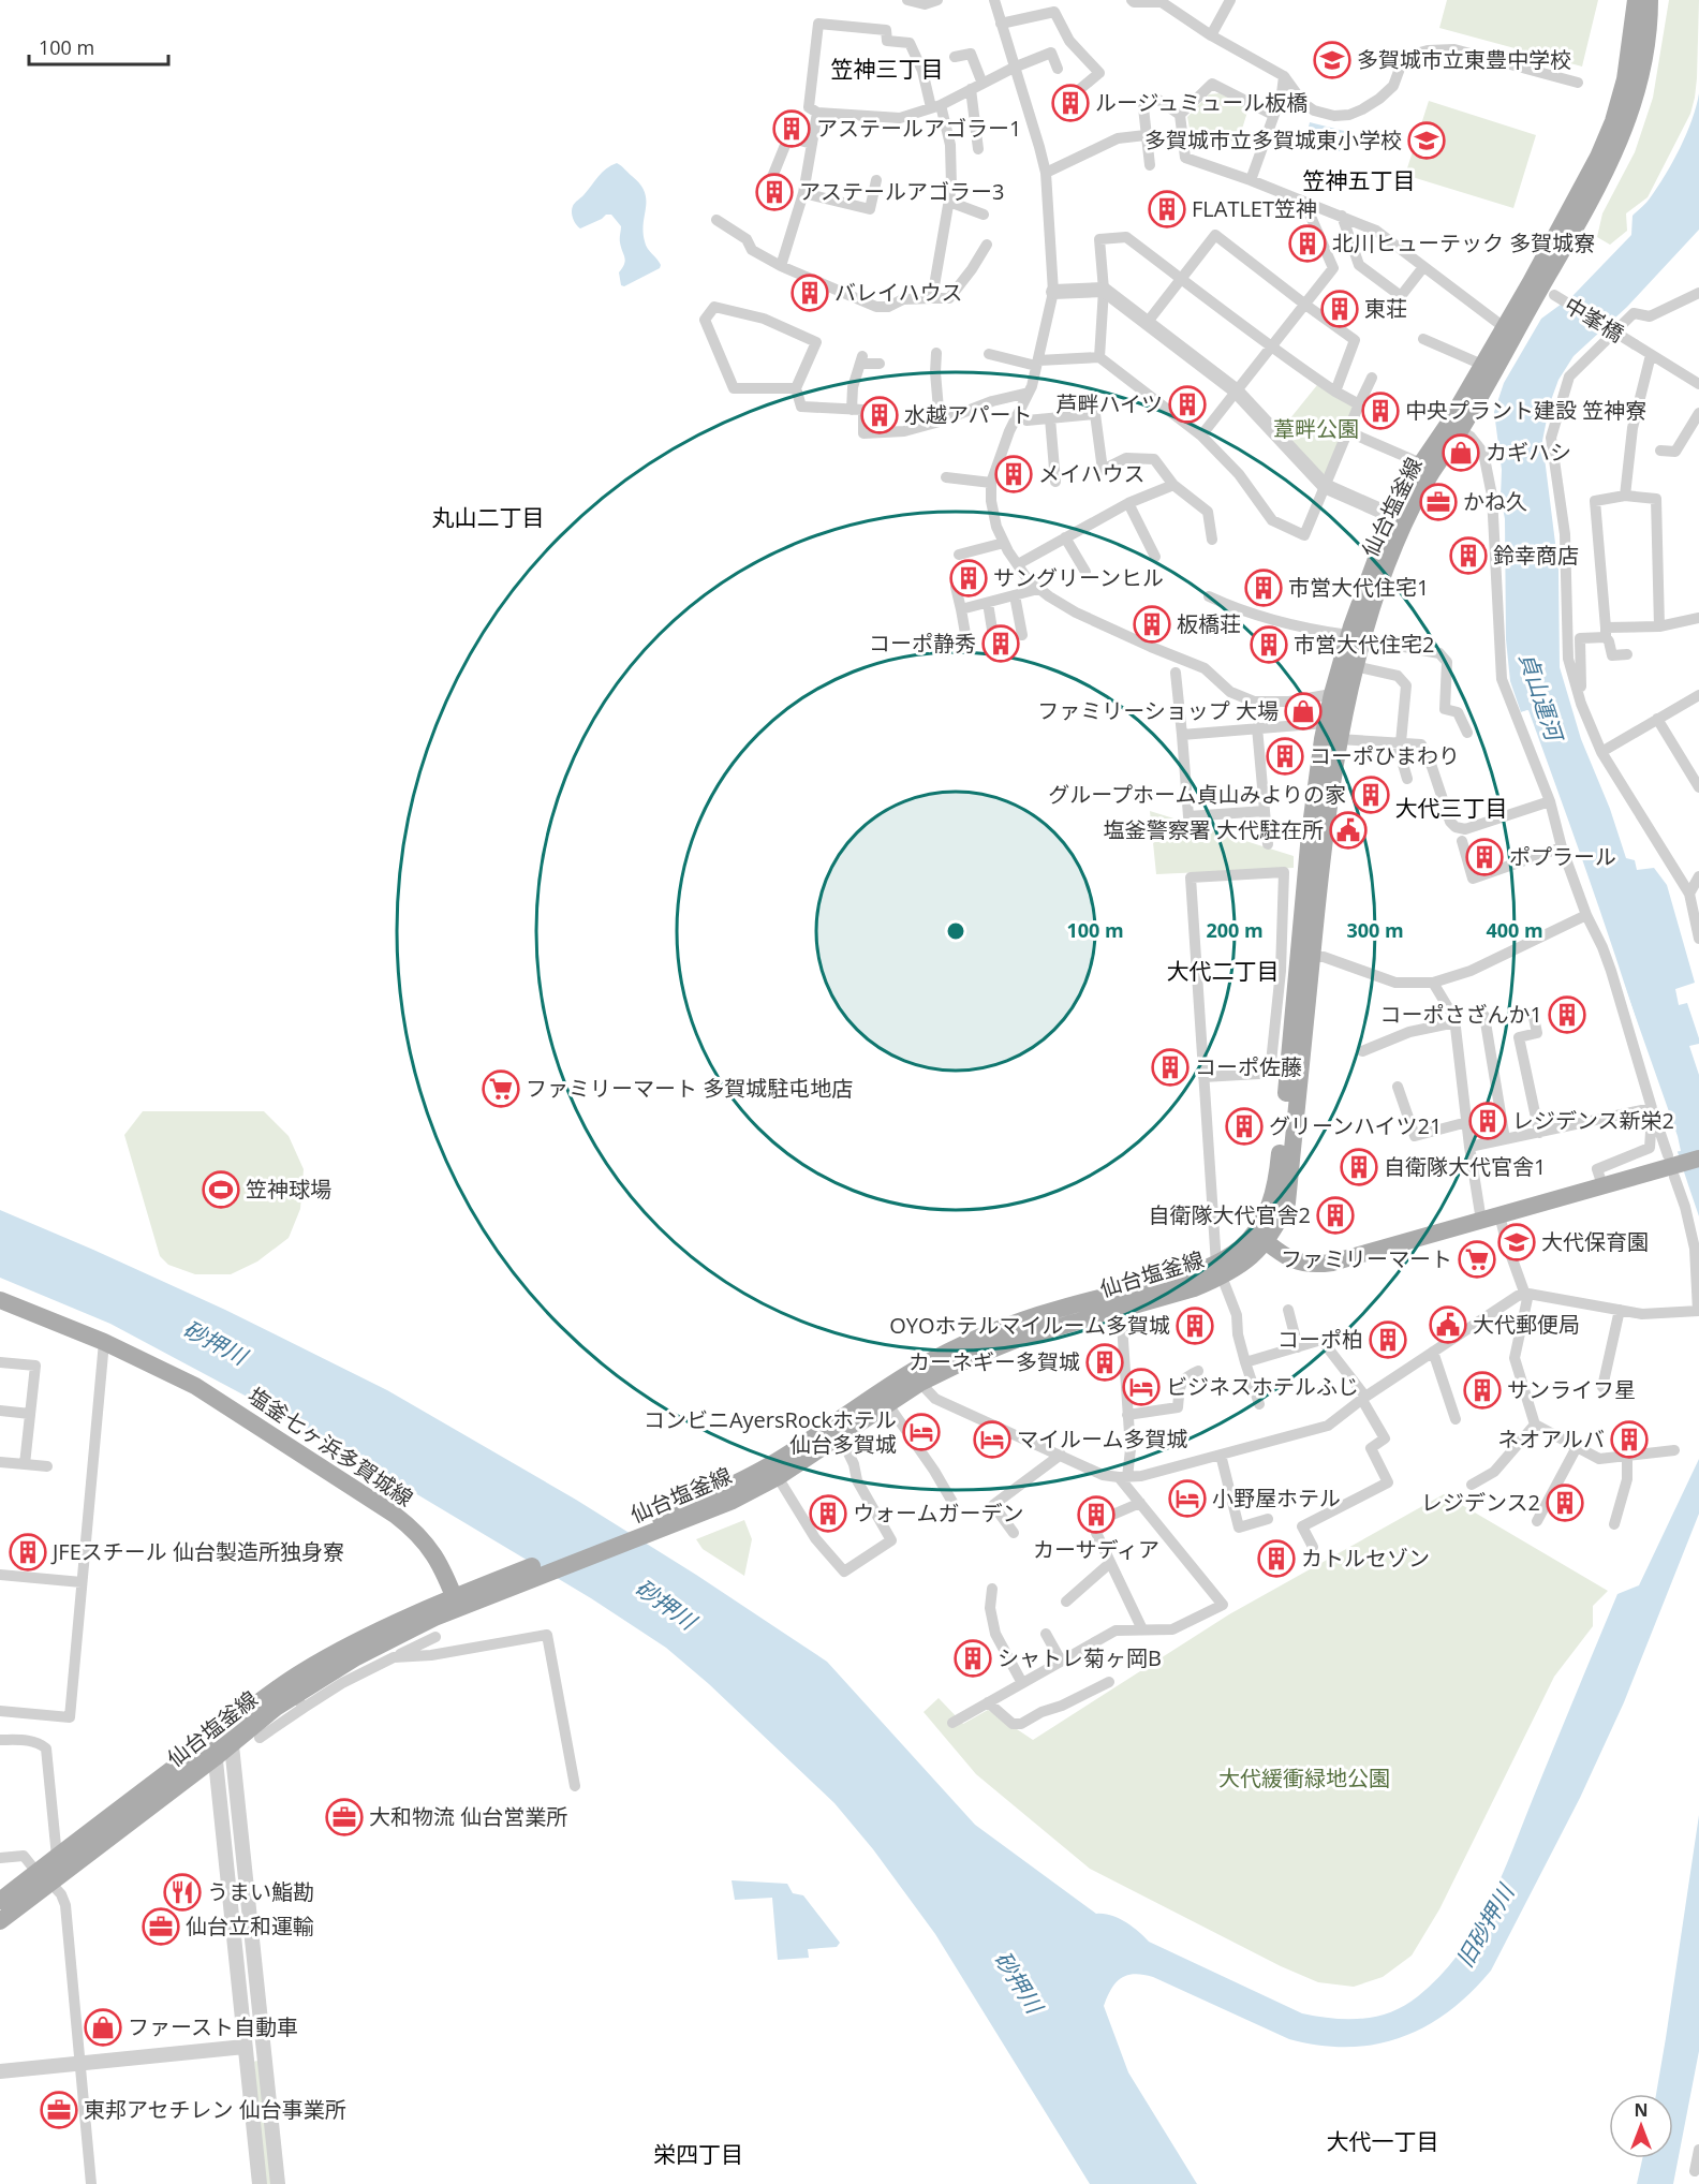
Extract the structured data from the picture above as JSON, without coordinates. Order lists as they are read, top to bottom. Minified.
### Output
{"streets":{"main road":["仙台塩釜線","塩釜七ヶ浜多賀城線"],"street":["中峯橋"]},"crossings":[["中峯橋","仙台塩釜線"],["仙台塩釜線","塩釜七ヶ浜多賀城線"]],"districts":["笠神三丁目","笠神五丁目","丸山二丁目","大代三丁目","大代二丁目","大代一丁目","栄四丁目"],"water":["貞山運河","砂押川","旧砂押川"],"parks":["葦畔公園","大代緩衝緑地公園"],"places":{"school or university":["多賀城市立東豊中学校","多賀城市立多賀城東小学校","大代保育園"],"building":["ルージュミュール板橋","アステールアゴラー1","アステールアゴラー3","FLATLET笠神","北川ヒューテック 多賀城寮","バレイハウス","東荘","芦畔ハイツ","中央プラント建設 笠神寮","水越アパート","メイハウス","鈴幸商店","サングリーンヒル","市営大代住宅1","板橋荘","コーポ静秀","市営大代住宅2","コーポひまわり","グループホーム貞山みよりの家","ポプラール","コーポさざんか1","コーポ佐藤","レジデンス新栄2","グリーンハイツ21","自衛隊大代官舎1","自衛隊大代官舎2","OYOホテルマイルーム多賀城","コーポ柏","カーネギー多賀城","サンライフ星","ネオアルバ","レジデンス2","ウォームガーデン","カーサディア","JFEスチール 仙台製造所独身寮","カトルセゾン","シャトレ菊ヶ岡B"],"shop":["カギハシ","ファミリーショップ 大場","ファースト自動車"],"office":["かね久","大和物流 仙台営業所","仙台立和運輸","東邦アセチレン 仙台事業所"],"public building":["塩釜警察署 大代駐在所","大代郵便局"],"supermarket":["ファミリーマート 多賀城駐屯地店","ファミリーマート"],"sports":["笠神球場"],"hotel":["ビジネスホテルふじ","コンビニAyersRockホテル 仙台多賀城","マイルーム多賀城","小野屋ホテル"],"restaurant":["うまい鮨勘"]},"scale_bar":"100 m","north":"top","rings":["100 m","200 m","300 m","400 m"]}
